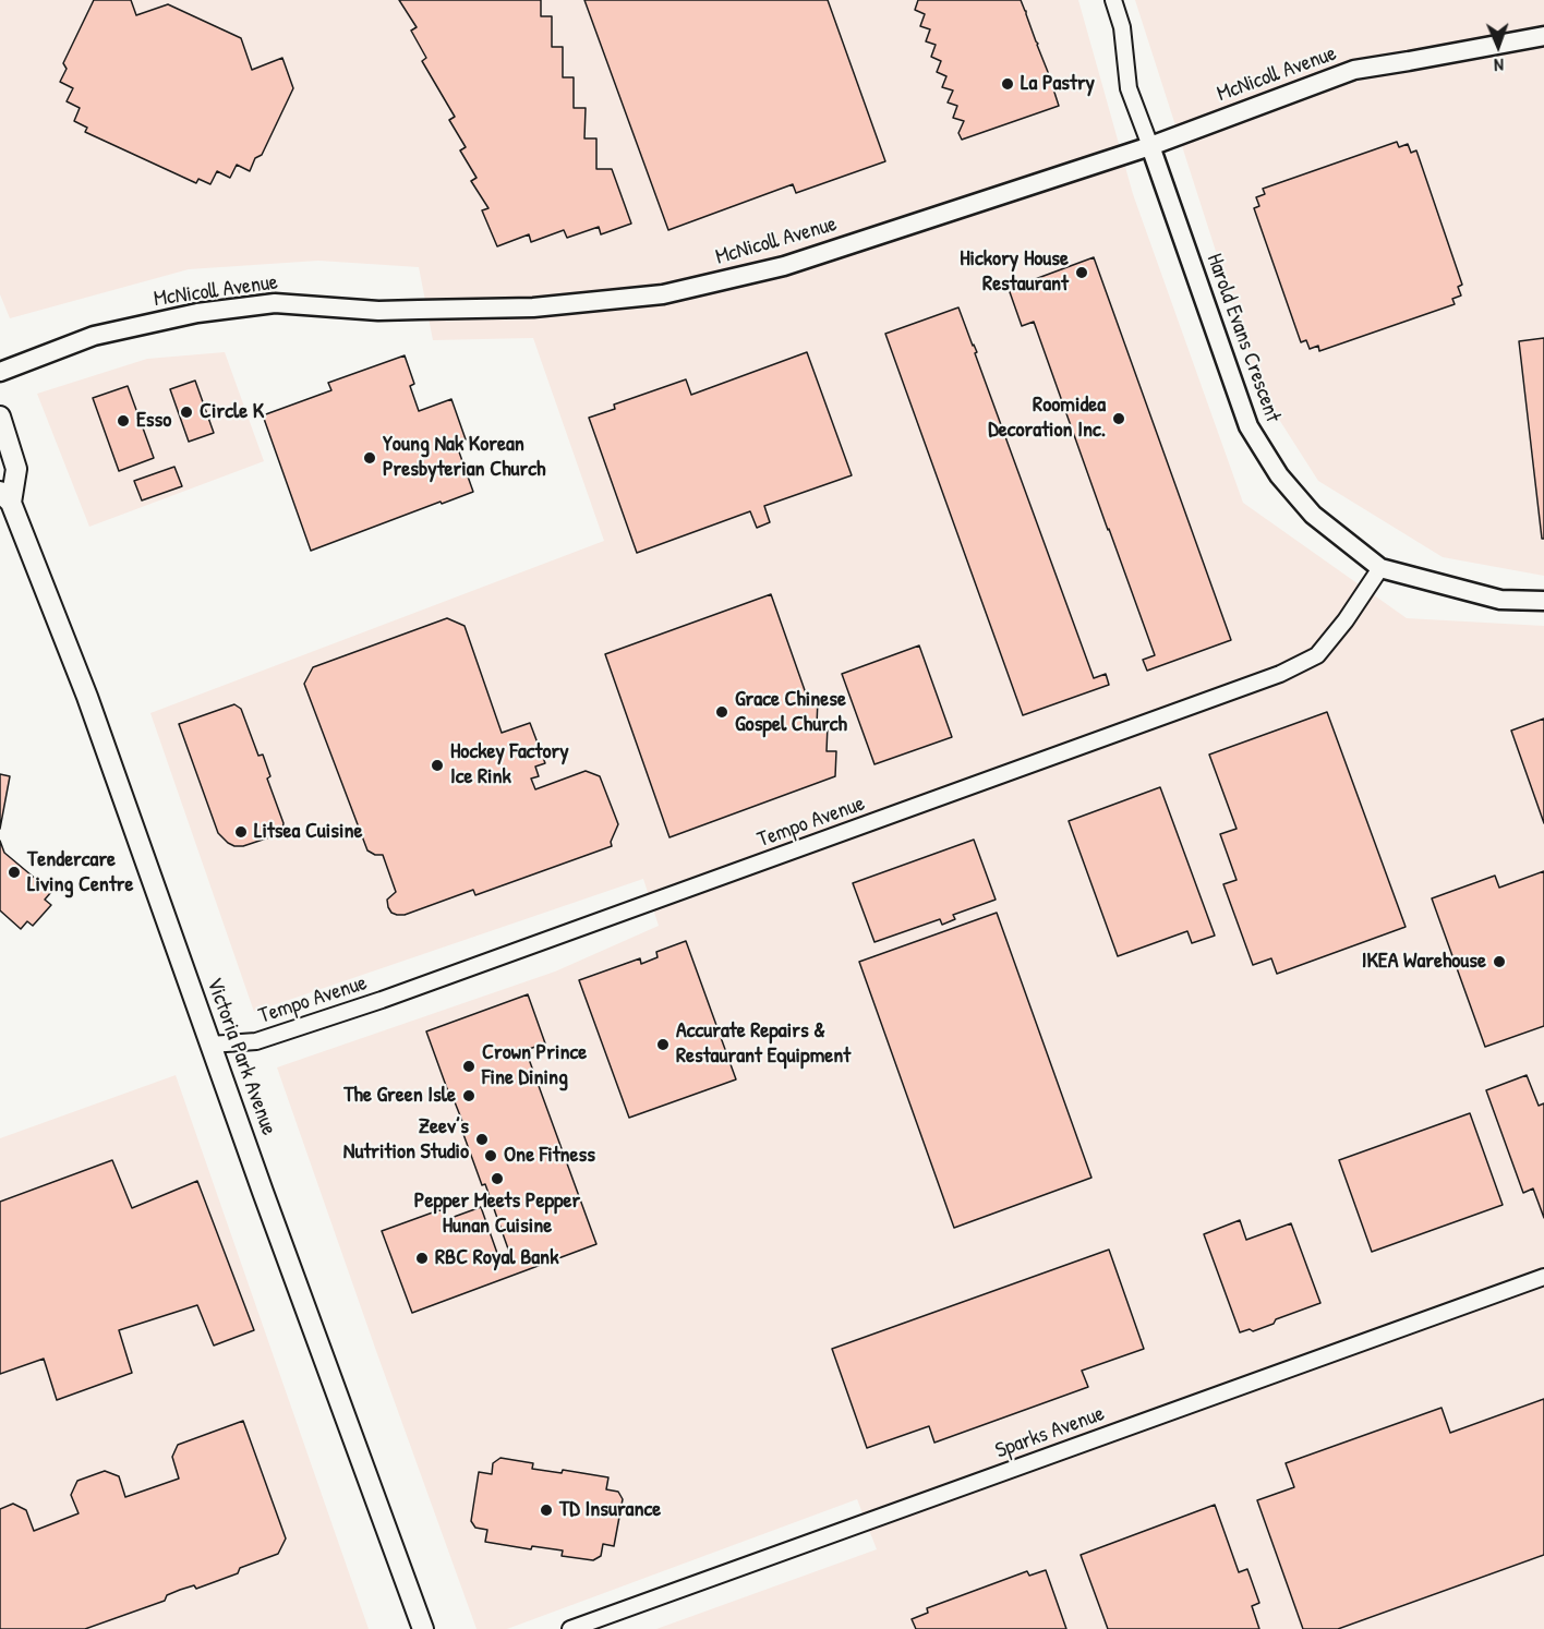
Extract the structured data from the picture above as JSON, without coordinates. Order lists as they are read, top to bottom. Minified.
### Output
{"streets":{"main road":["Victoria Park Avenue"],"street":["McNicoll Avenue","Harold Evans Crescent","Tempo Avenue","Sparks Avenue"]},"crossings":[["McNicoll Avenue","Harold Evans Crescent"],["Harold Evans Crescent","Tempo Avenue"],["Tempo Avenue","Victoria Park Avenue"]],"places":["La Pastry","Hickory House Restaurant","Circle K","Roomidea Decoration Inc.","Esso","Young Nak Korean Presbyterian Church","Grace Chinese Gospel Church","Hockey Factory Ice Rink","Litsea Cuisine","Tendercare Living Centre","IKEA Warehouse","Accurate Repairs & Restaurant Equipment","Crown Prince Fine Dining","The Green Isle","Zeev’s Nutrition Studio","One Fitness","Pepper Meets Pepper Hunan Cuisine","RBC Royal Bank","TD Insurance"],"north":"bottom"}
